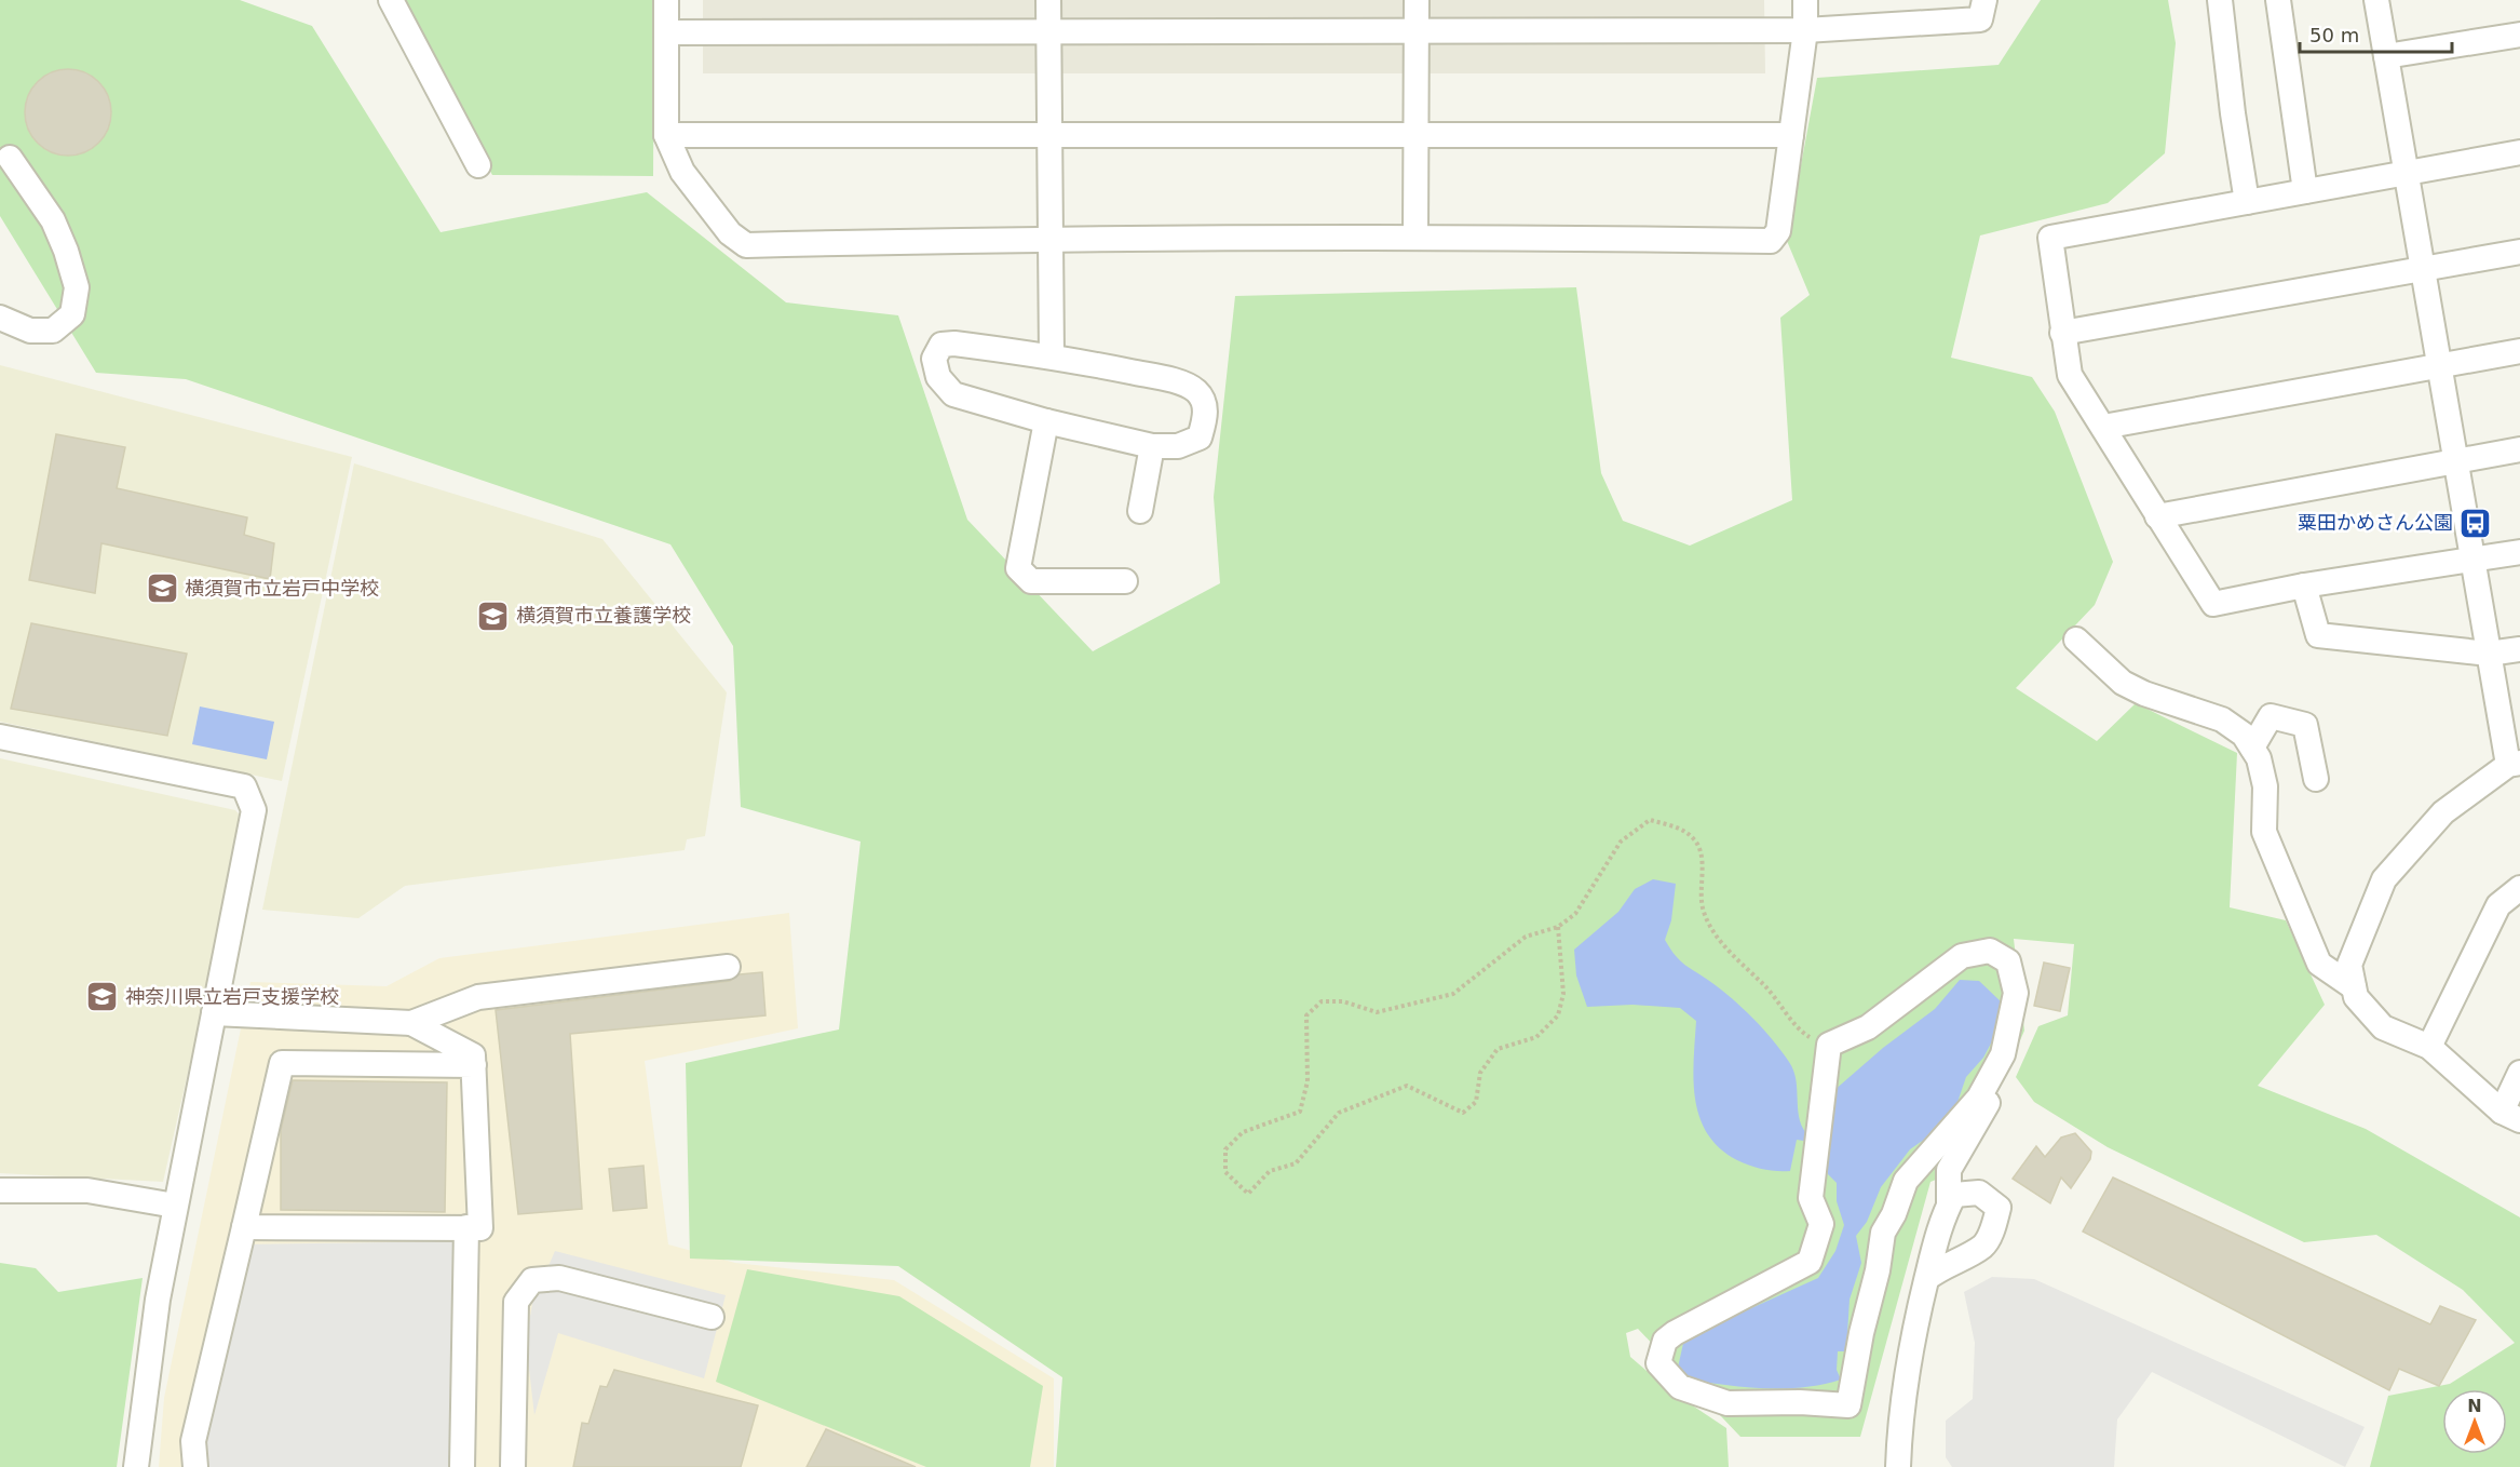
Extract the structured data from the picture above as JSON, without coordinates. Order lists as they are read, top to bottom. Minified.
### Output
{"places":{"bus stop":["粟田かめさん公園"],"school or university":["横須賀市立岩戸中学校","横須賀市立養護学校","神奈川県立岩戸支援学校"]},"scale_bar":"50 m","north":"top"}
